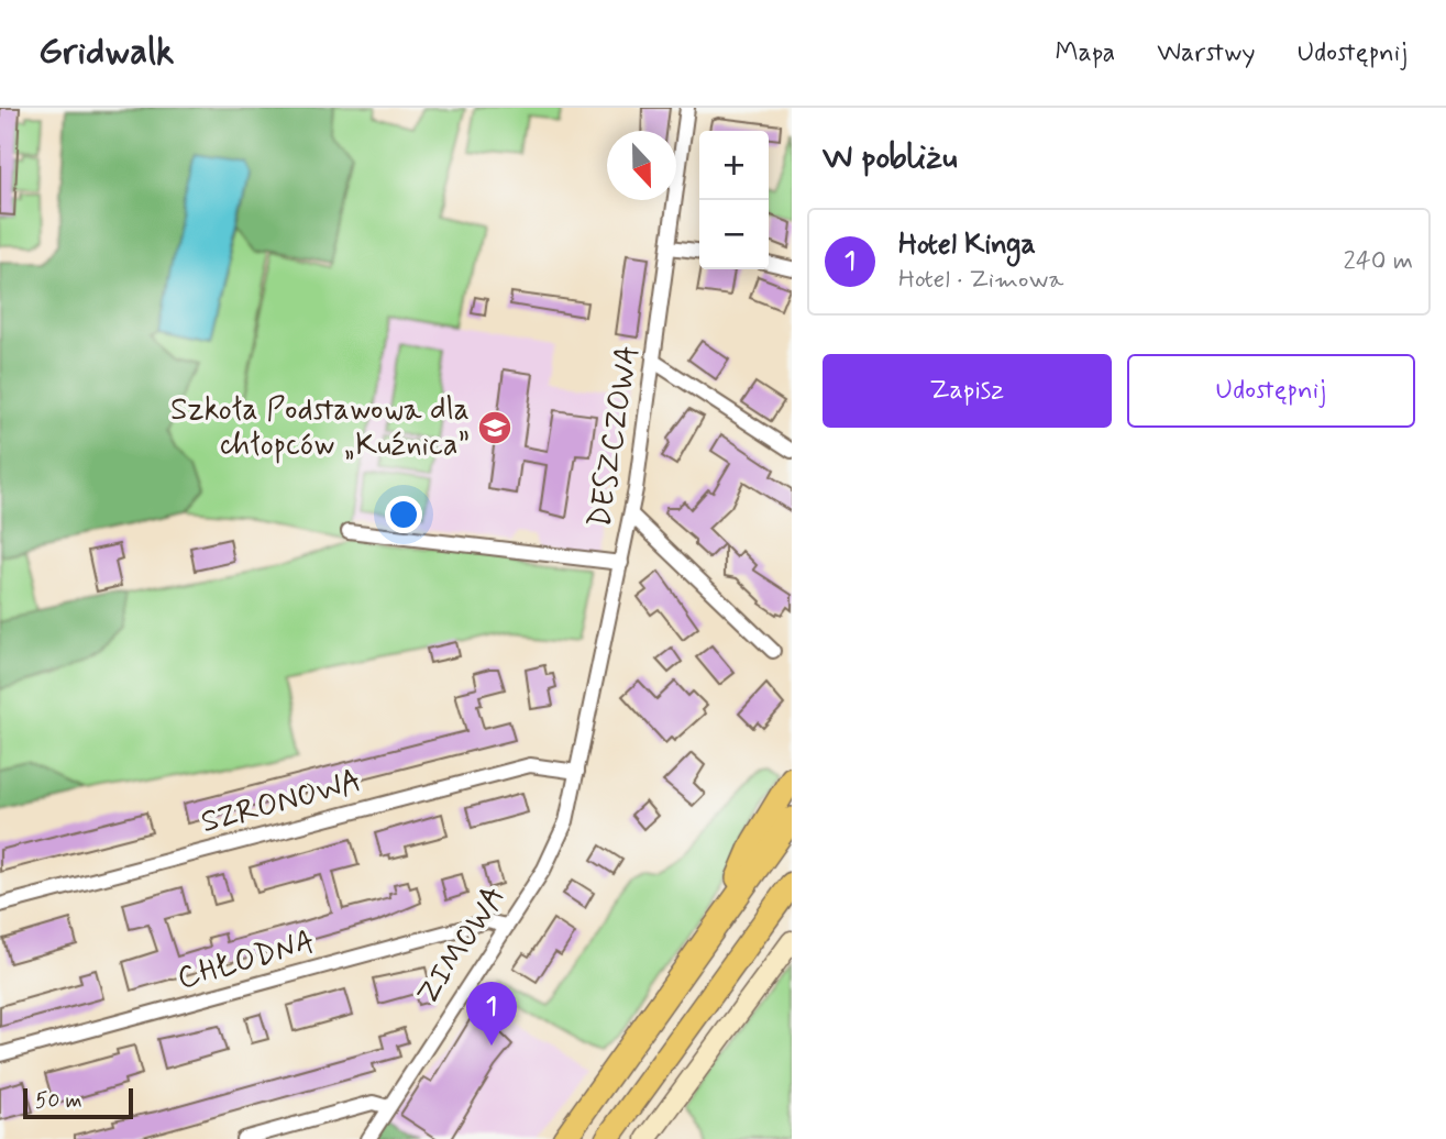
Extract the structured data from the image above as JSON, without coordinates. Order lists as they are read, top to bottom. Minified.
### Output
{"streets":{"street":["DESZCZOWA","SZRONOWA","ZIMOWA","CHŁODNA"]},"crossings":[["DESZCZOWA","SZRONOWA"],["DESZCZOWA","ZIMOWA"],["SZRONOWA","ZIMOWA"],["ZIMOWA","CHŁODNA"]],"places":{"school or university":["Szkoła Podstawowa dla chłopców „Kuźnica”"]},"scale_bar":"50 m","north":"bottom","page":{"header":"Gridwalk","nav":["Mapa","Warstwy","Udostępnij"],"heading":"W pobliżu","map_buttons":["+","−"],"list":[{"mark":"1","name":"Hotel Kinga","note":"Hotel · Zimowa","value":"240 m"}],"buttons":["Zapisz","Udostępnij"],"pins":"1","scale":"50 m"}}
